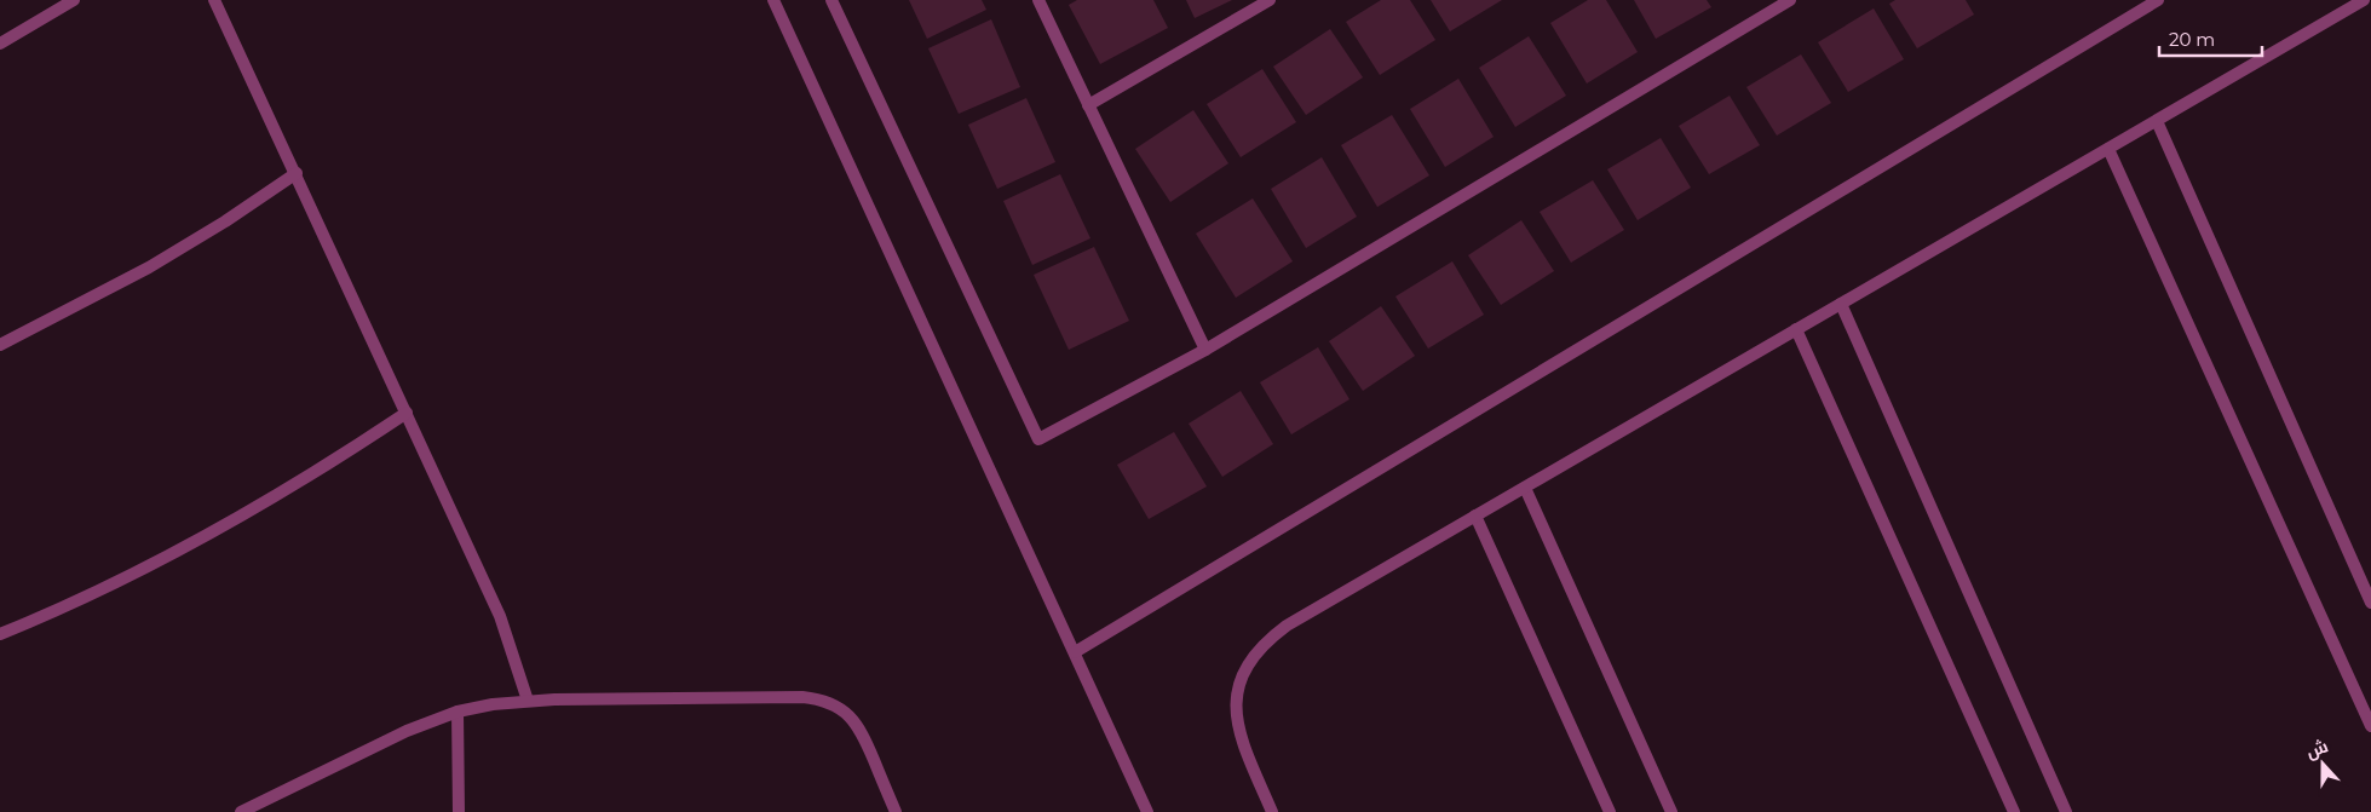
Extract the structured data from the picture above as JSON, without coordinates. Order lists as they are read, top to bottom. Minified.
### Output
{"scale_bar":"20 m","north":"top"}
